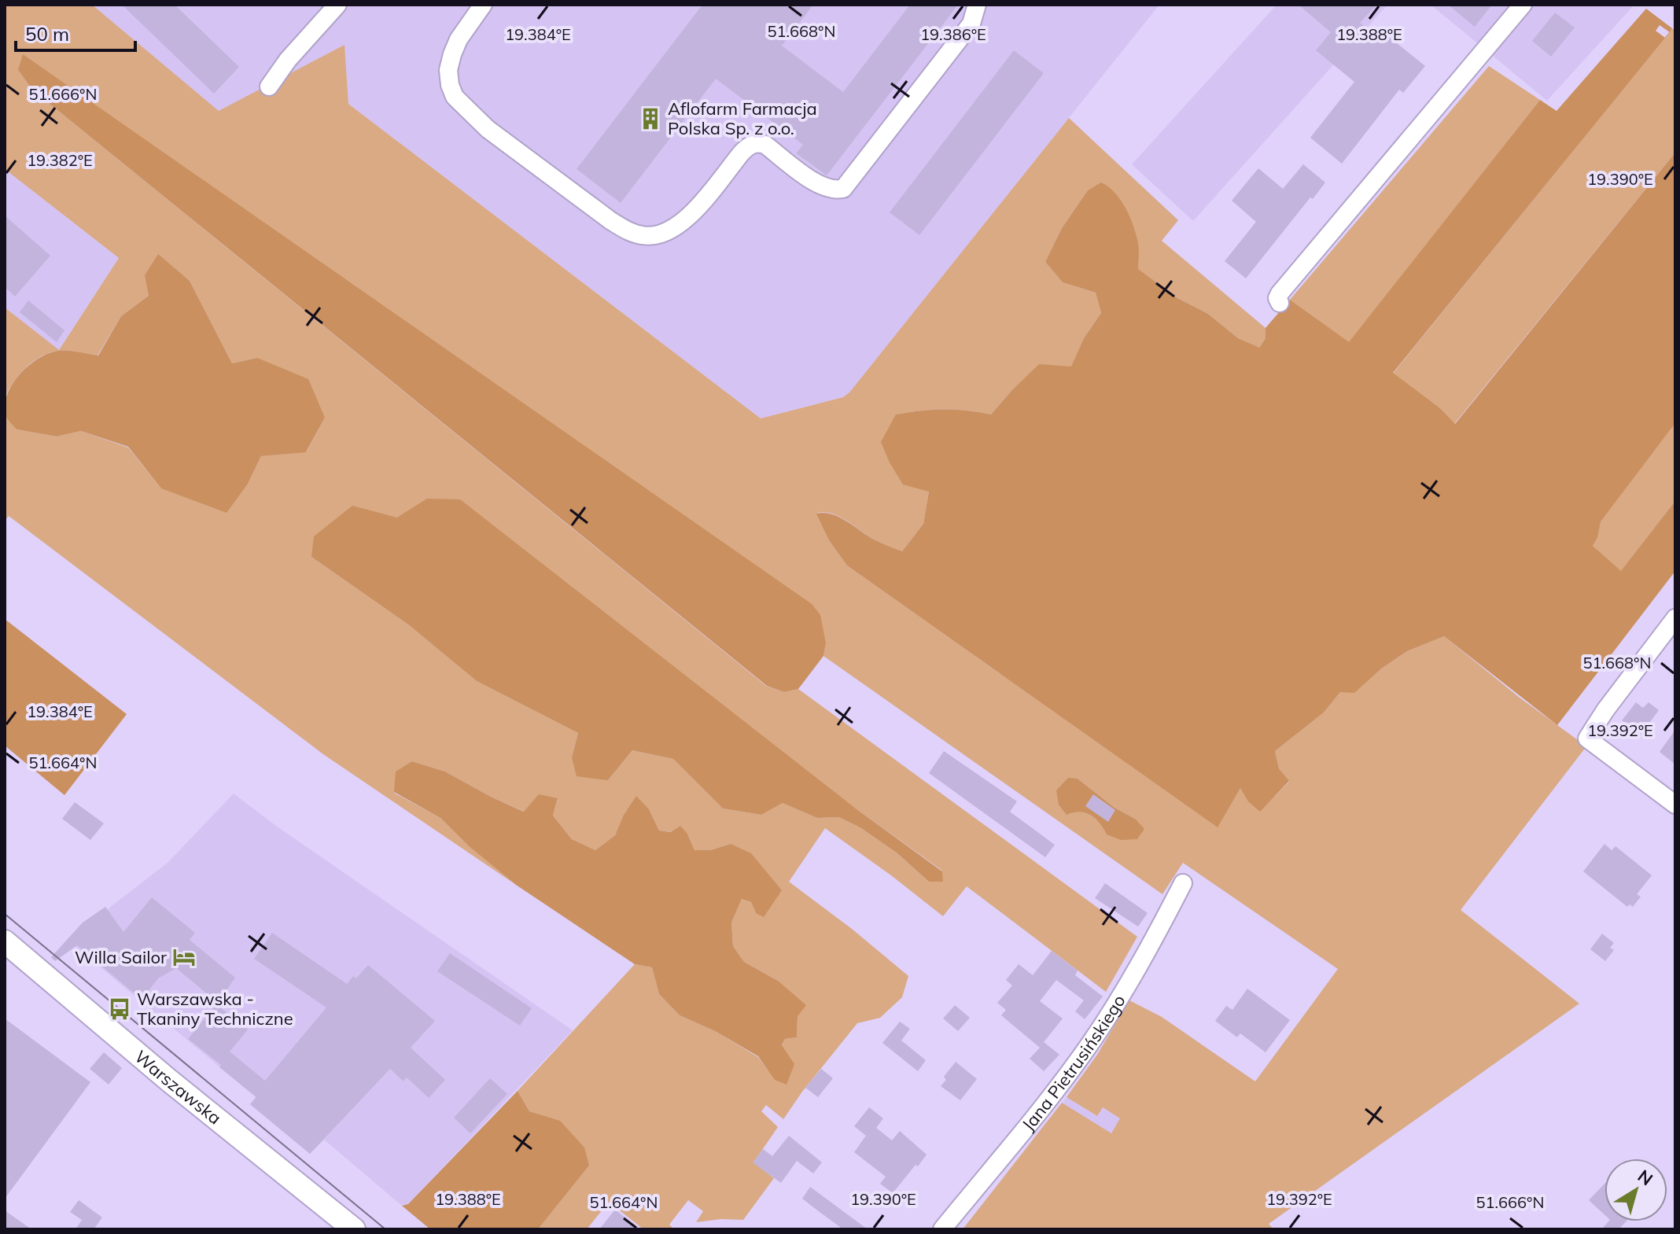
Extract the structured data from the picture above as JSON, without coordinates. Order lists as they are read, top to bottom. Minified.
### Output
{"streets":{"main road":["Warszawska"],"street":["Jana Pietrusińskiego"]},"places":{"building":["Aflofarm Farmacja Polska Sp. z o.o."],"hotel":["Willa Sailor"],"bus stop":["Warszawska - Tkaniny Techniczne"]},"scale_bar":"50 m","north":"top right","coordinates":["51.668°N","19.384°E","19.386°E","19.388°E","51.666°N","19.382°E","19.390°E","19.392°E","51.664°N"]}
